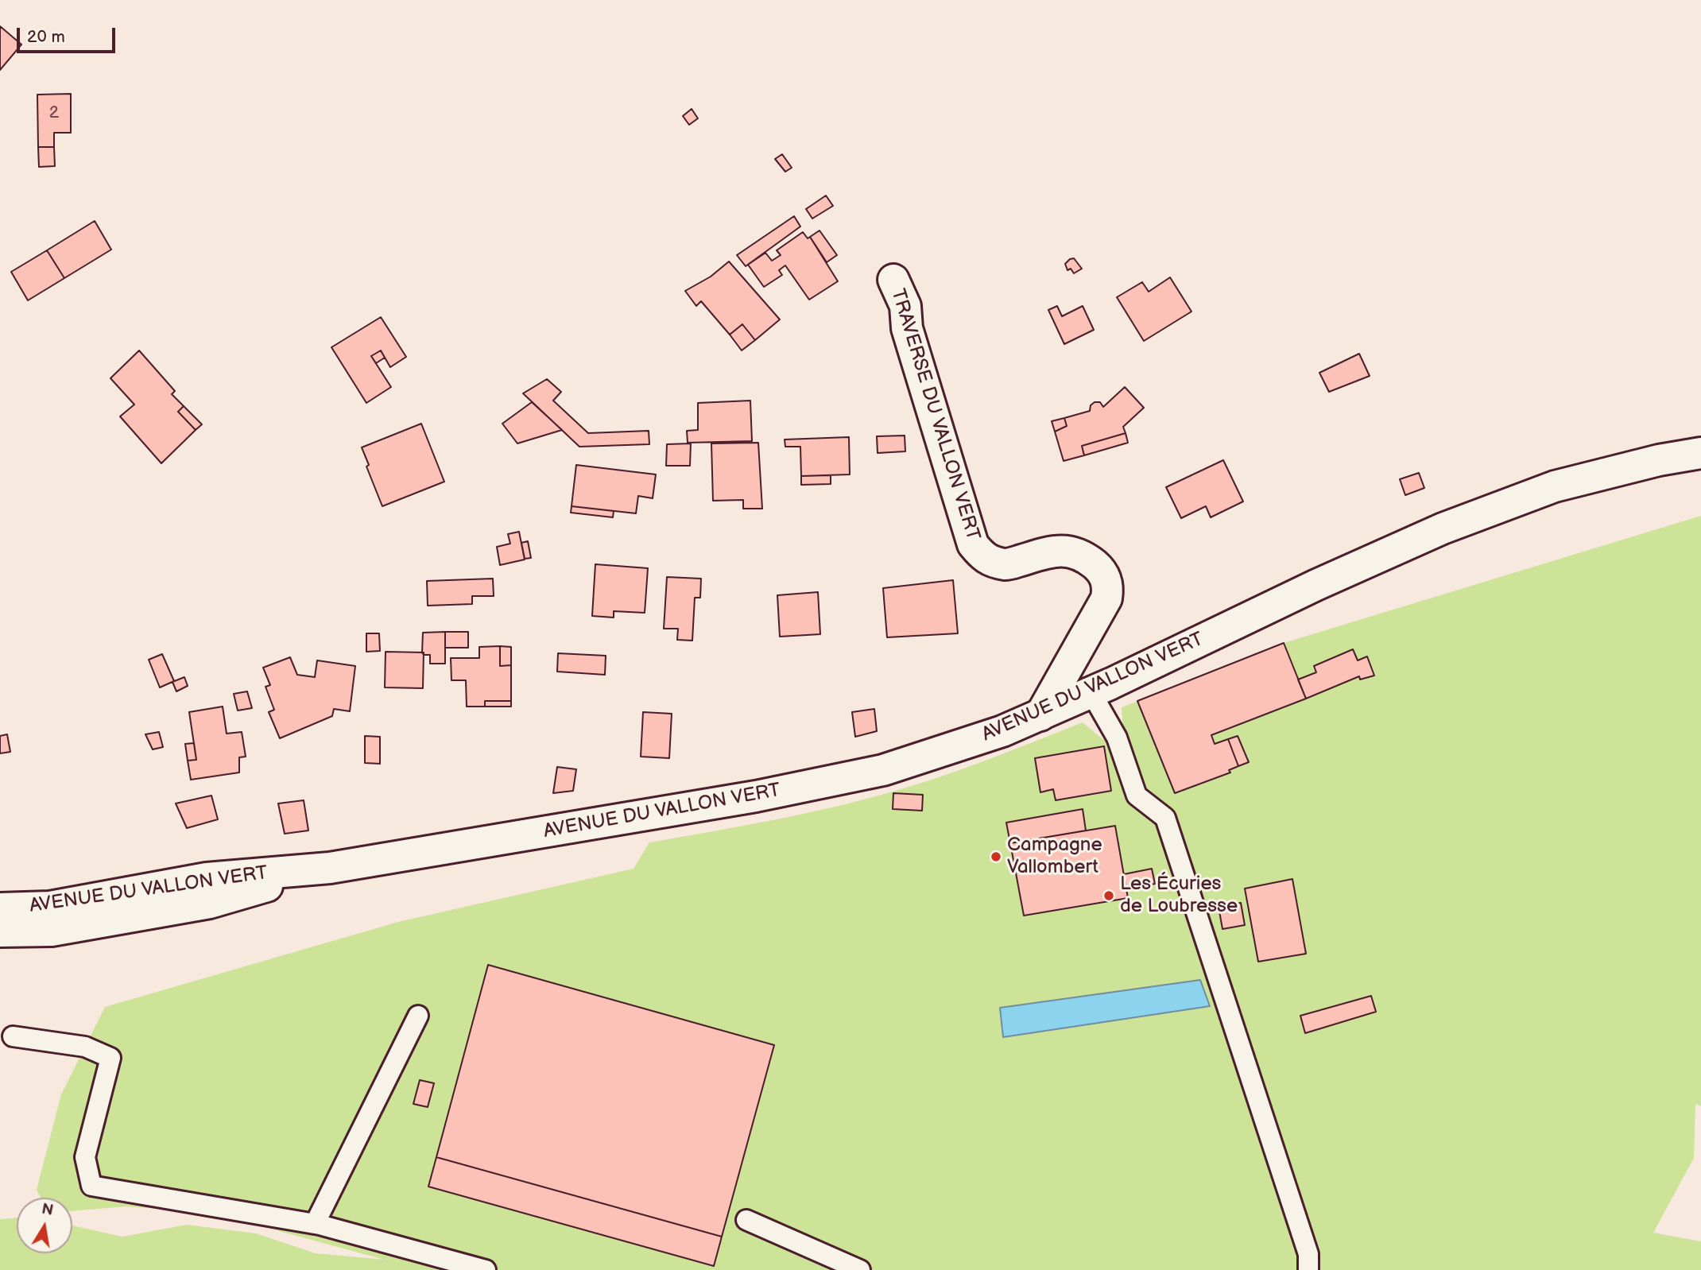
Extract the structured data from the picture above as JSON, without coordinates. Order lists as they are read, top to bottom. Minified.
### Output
{"streets":{"main road":["TRAVERSE DU VALLON VERT","AVENUE DU VALLON VERT"]},"crossings":[["TRAVERSE DU VALLON VERT","AVENUE DU VALLON VERT"]],"places":["Campagne Vallombert","Les Écuries de Loubresse"],"house_numbers":["2"],"scale_bar":"20 m","north":"top"}
